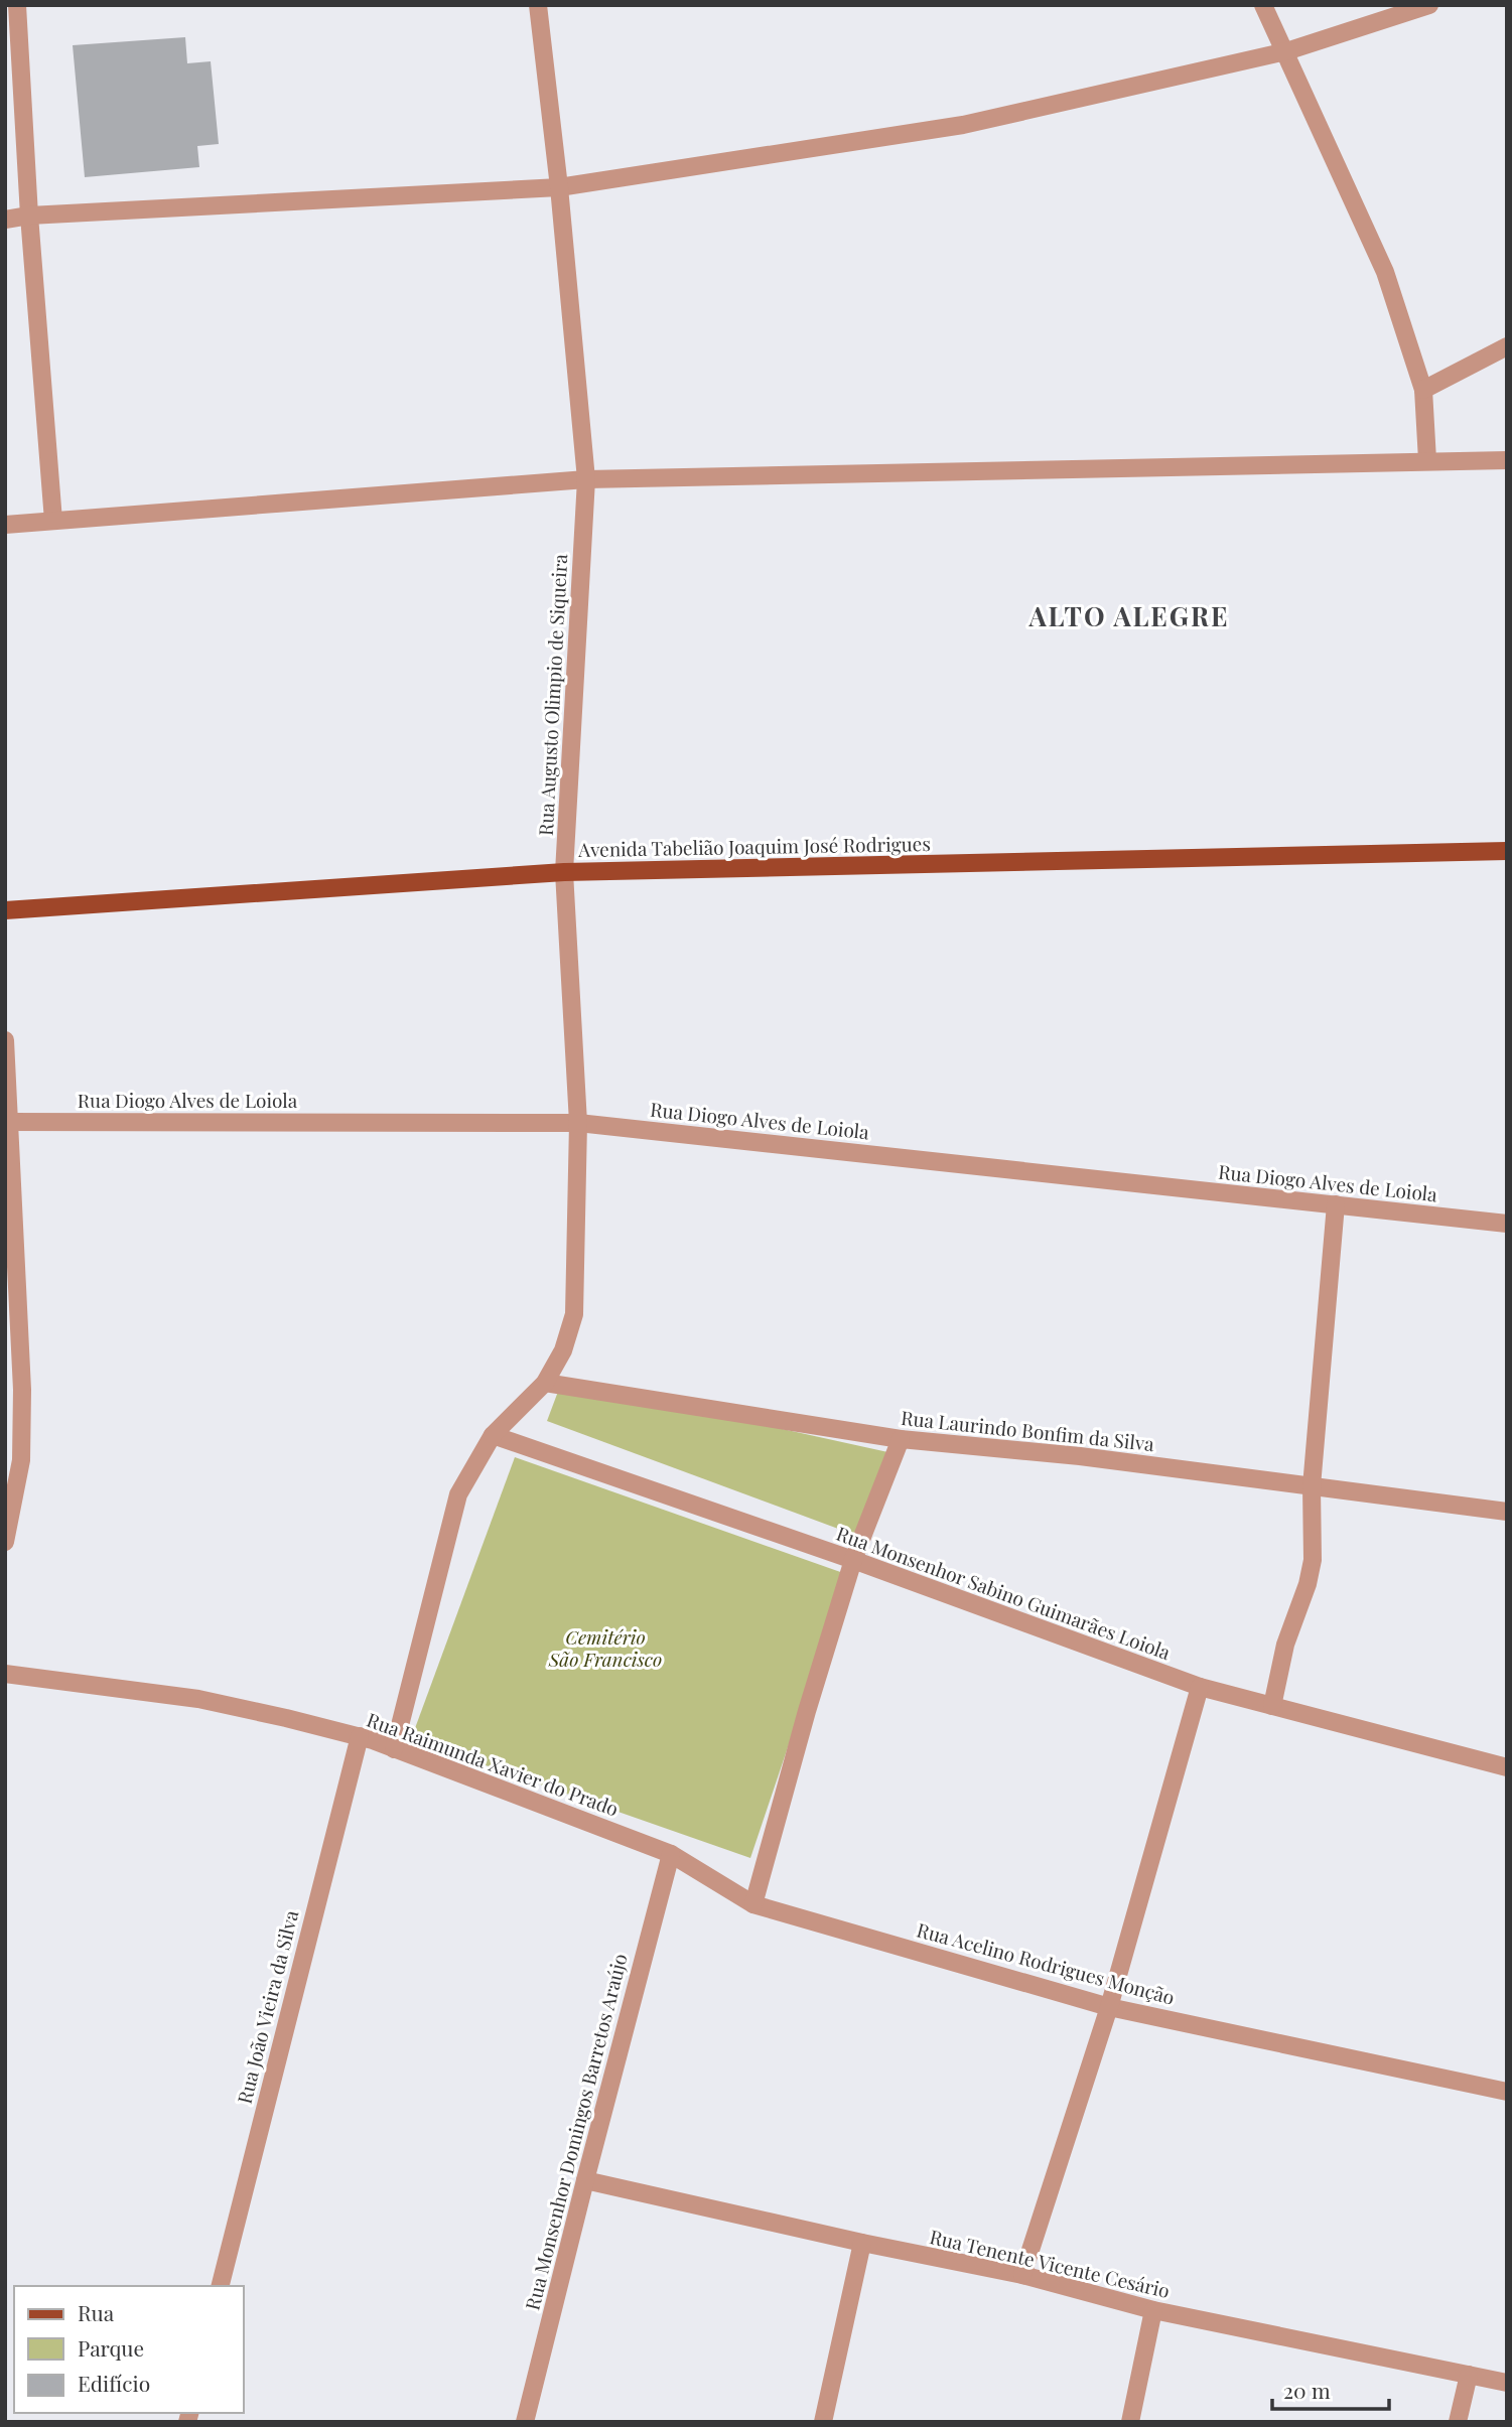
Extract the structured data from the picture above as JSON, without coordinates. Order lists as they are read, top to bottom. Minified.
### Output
{"streets":{"main road":["Avenida Tabelião Joaquim José Rodrigues"],"street":["Rua Augusto Olimpio de Siqueira","Rua Diogo Alves de Loiola","Rua Laurindo Bonfim da Silva","Rua Monsenhor Sabino Guimarães Loiola","Rua Raimunda Xavier do Prado","Rua Acelino Rodrigues Monção","Rua João Vieira da Silva","Rua Monsenhor Domingos Barretos Araújo","Rua Tenente Vicente Cesário"]},"crossings":[["Rua Augusto Olimpio de Siqueira","Avenida Tabelião Joaquim José Rodrigues"],["Rua Augusto Olimpio de Siqueira","Rua Diogo Alves de Loiola"],["Rua Augusto Olimpio de Siqueira","Rua Laurindo Bonfim da Silva"],["Rua Raimunda Xavier do Prado","Rua Acelino Rodrigues Monção"],["Rua Raimunda Xavier do Prado","Rua João Vieira da Silva"],["Rua Raimunda Xavier do Prado","Rua Monsenhor Domingos Barretos Araújo"],["Rua Acelino Rodrigues Monção","Rua Monsenhor Domingos Barretos Araújo"],["Rua Monsenhor Domingos Barretos Araújo","Rua Tenente Vicente Cesário"]],"districts":["ALTO ALEGRE"],"parks":["Cemitério São Francisco"],"legend":["Rua","Parque","Edifício"],"scale_bar":"20 m"}
